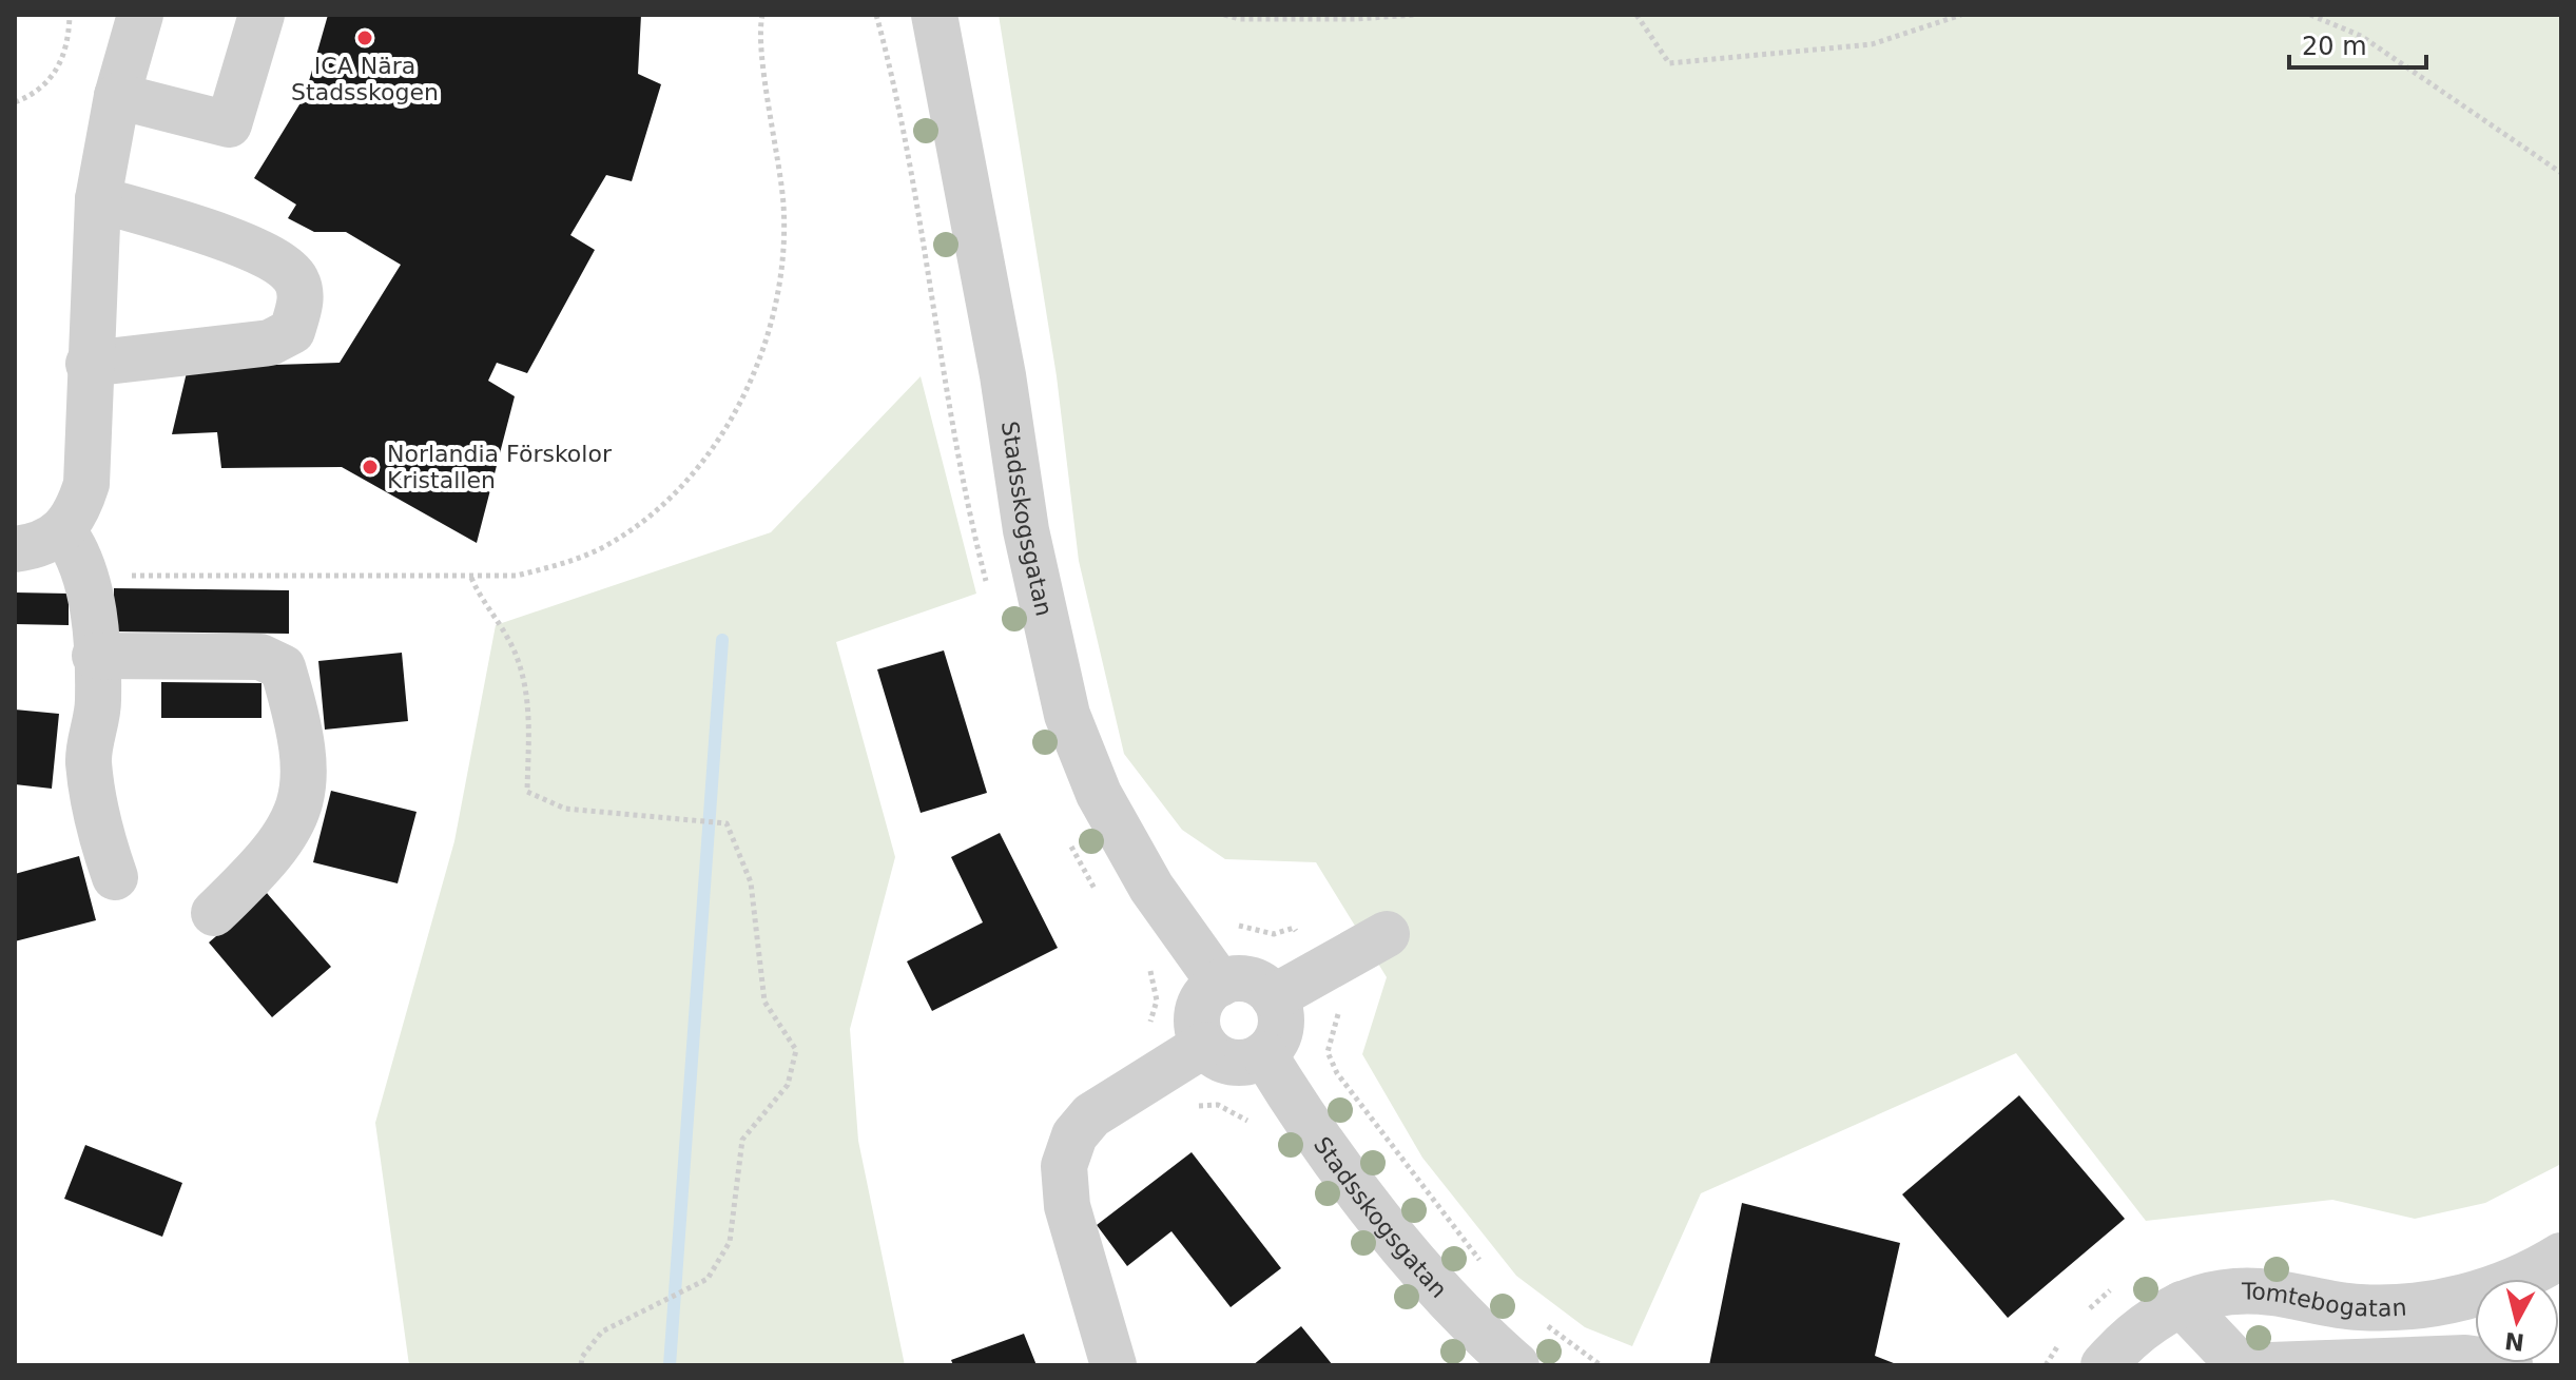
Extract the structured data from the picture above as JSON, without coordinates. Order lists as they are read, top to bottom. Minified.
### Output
{"streets":{"street":["Stadsskogsgatan","Tomtebogatan"]},"places":["ICA Nära Stadsskogen","Norlandia Förskolor Kristallen"],"scale_bar":"20 m","north":"bottom"}
